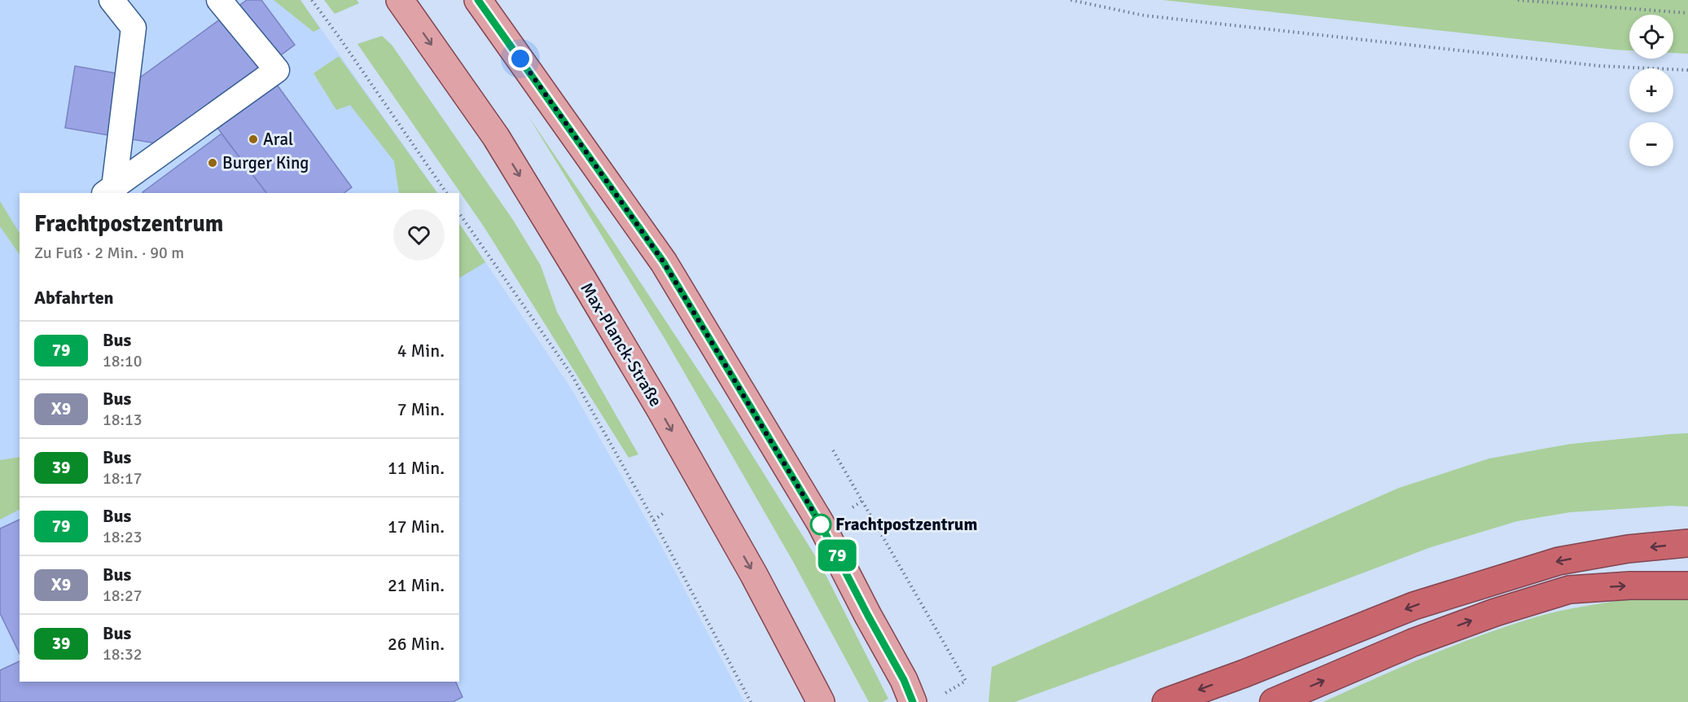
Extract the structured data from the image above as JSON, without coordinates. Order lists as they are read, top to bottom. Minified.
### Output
{"streets":{"main road":["Max-Planck-Straße"]},"places":["Aral","Burger King","Frachtpostzentrum"],"lines":["bus line 79"],"page":{"on_map":"79","map_buttons":["+","−"],"heading":[["Frachtpostzentrum","Zu Fuß · 2 Min. · 90 m"],"Abfahrten"],"list":[{"mark":"79","name":"Bus","note":"18:10","value":"4 Min."},{"mark":"X9","name":"Bus","note":"18:13","value":"7 Min."},{"mark":"39","name":"Bus","note":"18:17","value":"11 Min."},{"mark":"79","name":"Bus","note":"18:23","value":"17 Min."},{"mark":"X9","name":"Bus","note":"18:27","value":"21 Min."},{"mark":"39","name":"Bus","note":"18:32","value":"26 Min."}]}}
